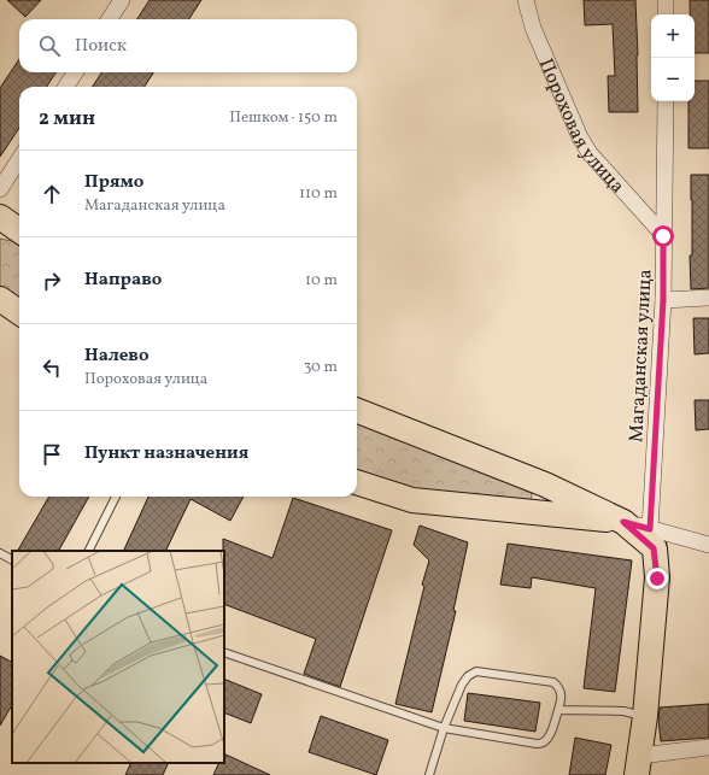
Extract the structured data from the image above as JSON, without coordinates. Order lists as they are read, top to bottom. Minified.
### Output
{"streets":{"street":["Пороховая улица","Магаданская улица"]},"crossings":[["Пороховая улица","Магаданская улица"]],"page":{"map_buttons":["+","−"],"search":"Поиск","heading":["2 мин","Пешком · 150 m"],"list":[["Прямо","Магаданская улица","110 m"],["Направо","10 m"],["Налево","Пороховая улица","30 m"],"Пункт назначения"]}}
